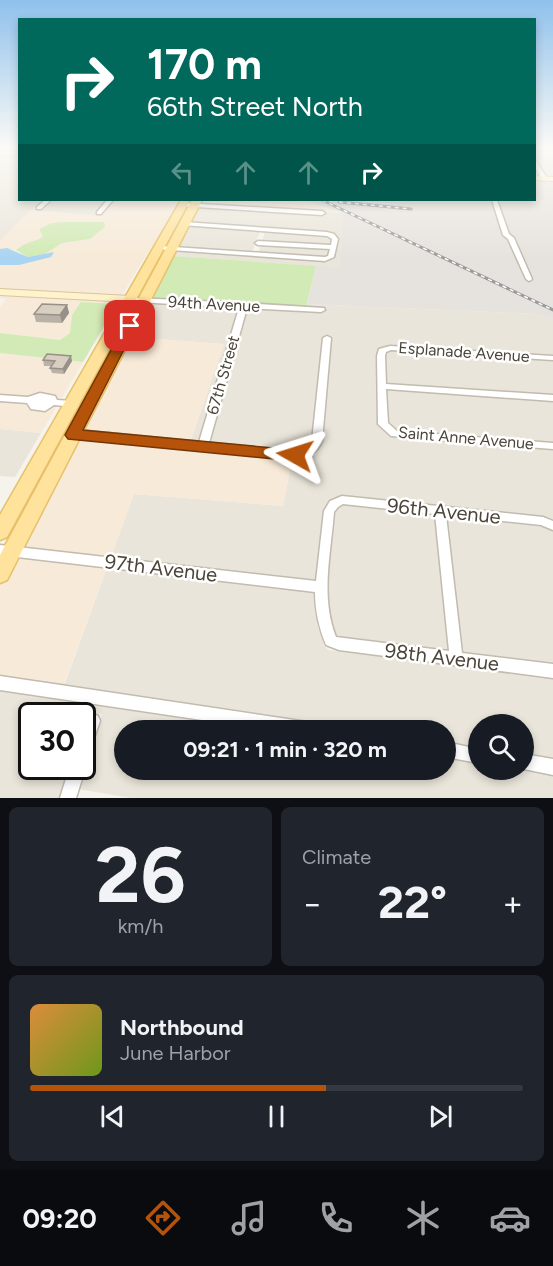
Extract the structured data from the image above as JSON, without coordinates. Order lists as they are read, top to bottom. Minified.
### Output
{"streets":{"street":["94th Avenue","Esplanade Avenue","67th Street","Saint Anne Avenue","96th Avenue","97th Avenue","98th Avenue"]},"crossings":[["94th Avenue","67th Street"],["Esplanade Avenue","Saint Anne Avenue"],["96th Avenue","97th Avenue"],["96th Avenue","98th Avenue"],["97th Avenue","98th Avenue"]],"page":{"turn":["170 m","66th Street North"],"limit":"30","trip":"09:21 · 1 min · 320 m","tile":[["26","km/h"],"Climate"],"heat":["−","22°","+"],"song":["Northbound","June Harbor"],"tabs":"09:20"}}
